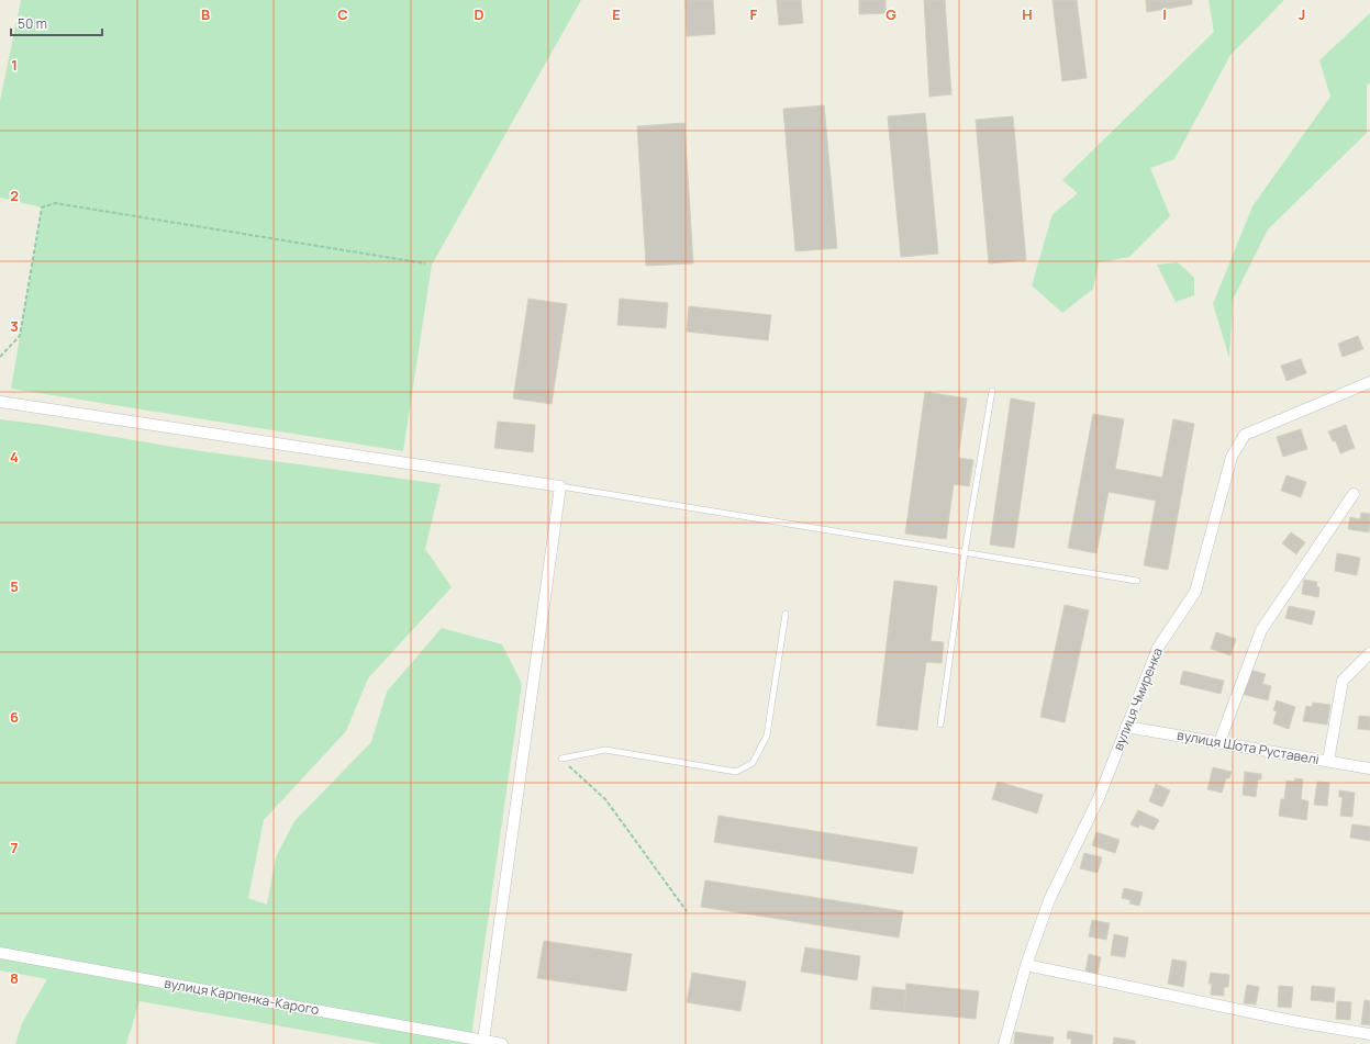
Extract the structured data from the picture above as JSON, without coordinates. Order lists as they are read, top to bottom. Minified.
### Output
{"streets":{"street":["вулиця Чмиренка","вулиця Шота Руставелі","вулиця Карпенка-Карого"]},"crossings":[["вулиця Чмиренка","вулиця Шота Руставелі"]],"scale_bar":"50 m","grid":{"columns":["B","C","D","E","F","G","H","I","J"],"rows":["1","2","3","4","5","6","7","8"]}}
